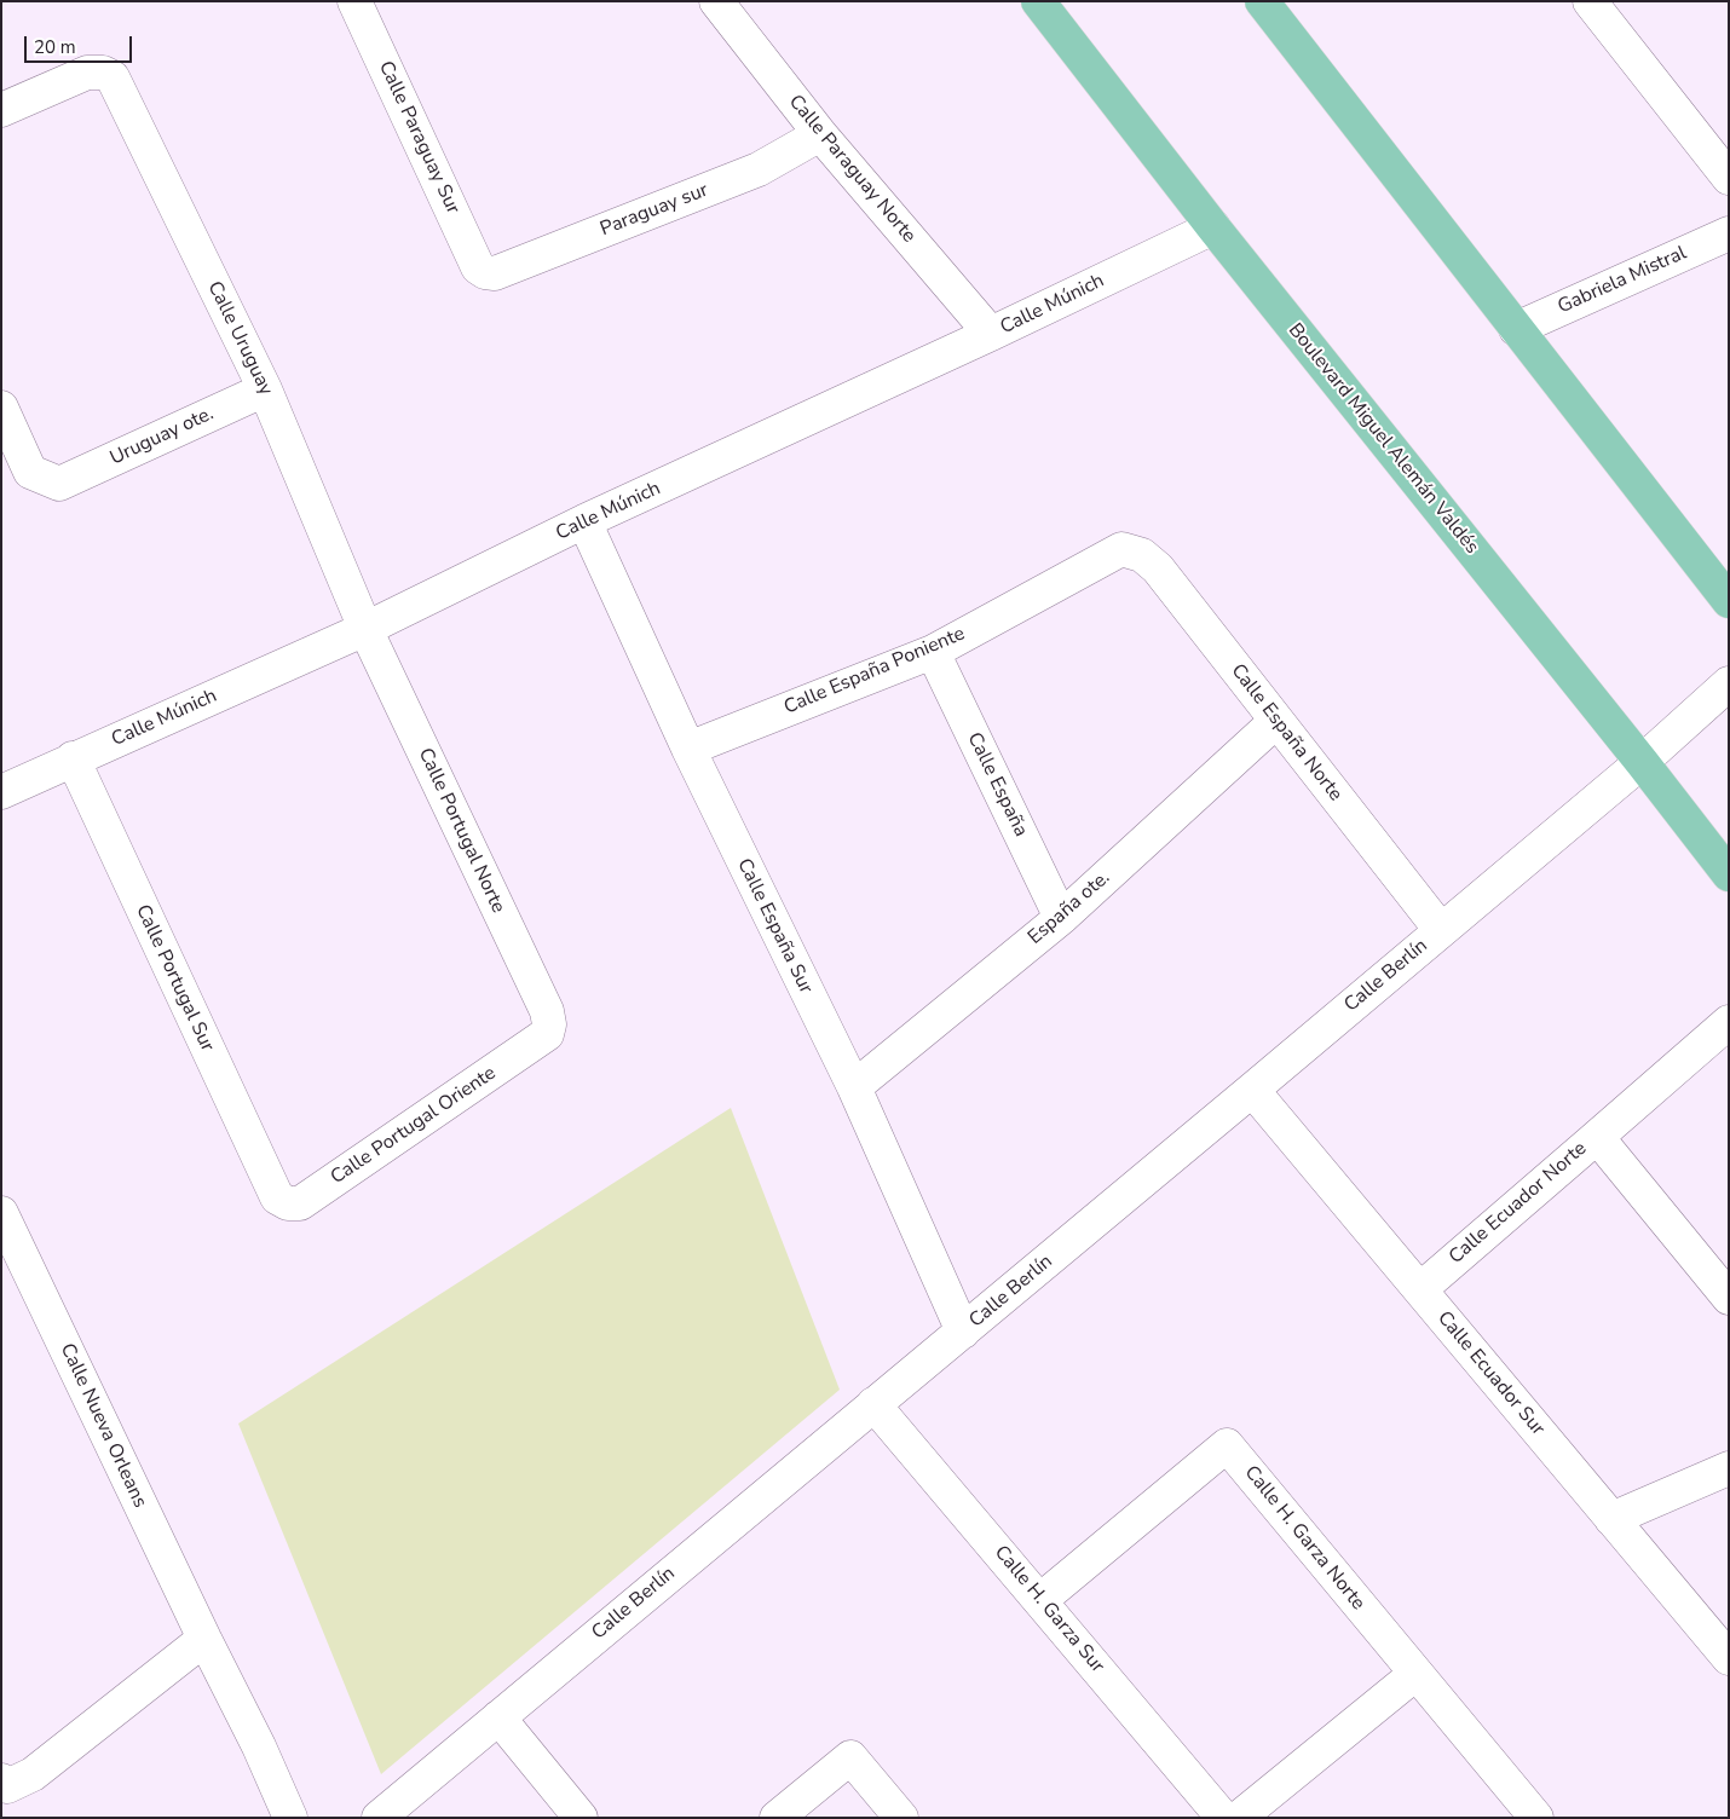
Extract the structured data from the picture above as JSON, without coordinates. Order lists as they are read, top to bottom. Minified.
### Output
{"streets":{"main road":["Boulevard Miguel Alemán Valdés"],"street":["Calle Paraguay Sur","Calle Paraguay Norte","Paraguay sur","Gabriela Mistral","Calle Múnich","Calle Uruguay","Uruguay ote.","Calle España Poniente","Calle España Norte","Calle España","Calle Portugal Norte","España ote.","Calle España Sur","Calle Berlín","Calle Portugal Sur","Calle Portugal Oriente","Calle Ecuador Norte","Calle Ecuador Sur","Calle Nueva Orleans","Calle H. Garza Norte","Calle H. Garza Sur"]},"crossings":[["Calle Paraguay Sur","Paraguay sur"],["Calle Paraguay Norte","Paraguay sur"],["Calle Paraguay Norte","Calle Múnich"],["Calle Múnich","Calle Uruguay"],["Calle Múnich","Boulevard Miguel Alemán Valdés"],["Calle Múnich","Calle Portugal Norte"],["Calle Múnich","Calle España Sur"],["Calle Múnich","Calle Portugal Sur"],["Calle Uruguay","Uruguay ote."],["Calle Uruguay","Calle Portugal Norte"],["Boulevard Miguel Alemán Valdés","Calle Berlín"],["Calle España Poniente","Calle España Norte"],["Calle España Poniente","Calle España"],["Calle España Poniente","Calle España Sur"],["Calle España Norte","España ote."],["Calle España Norte","Calle Berlín"],["Calle España","España ote."],["Calle Portugal Norte","Calle Portugal Oriente"],["España ote.","Calle España Sur"],["Calle España Sur","Calle Berlín"],["Calle Berlín","Calle Ecuador Sur"],["Calle Berlín","Calle H. Garza Sur"],["Calle Portugal Sur","Calle Portugal Oriente"],["Calle Ecuador Norte","Calle Ecuador Sur"],["Calle H. Garza Norte","Calle H. Garza Sur"]],"scale_bar":"20 m"}
